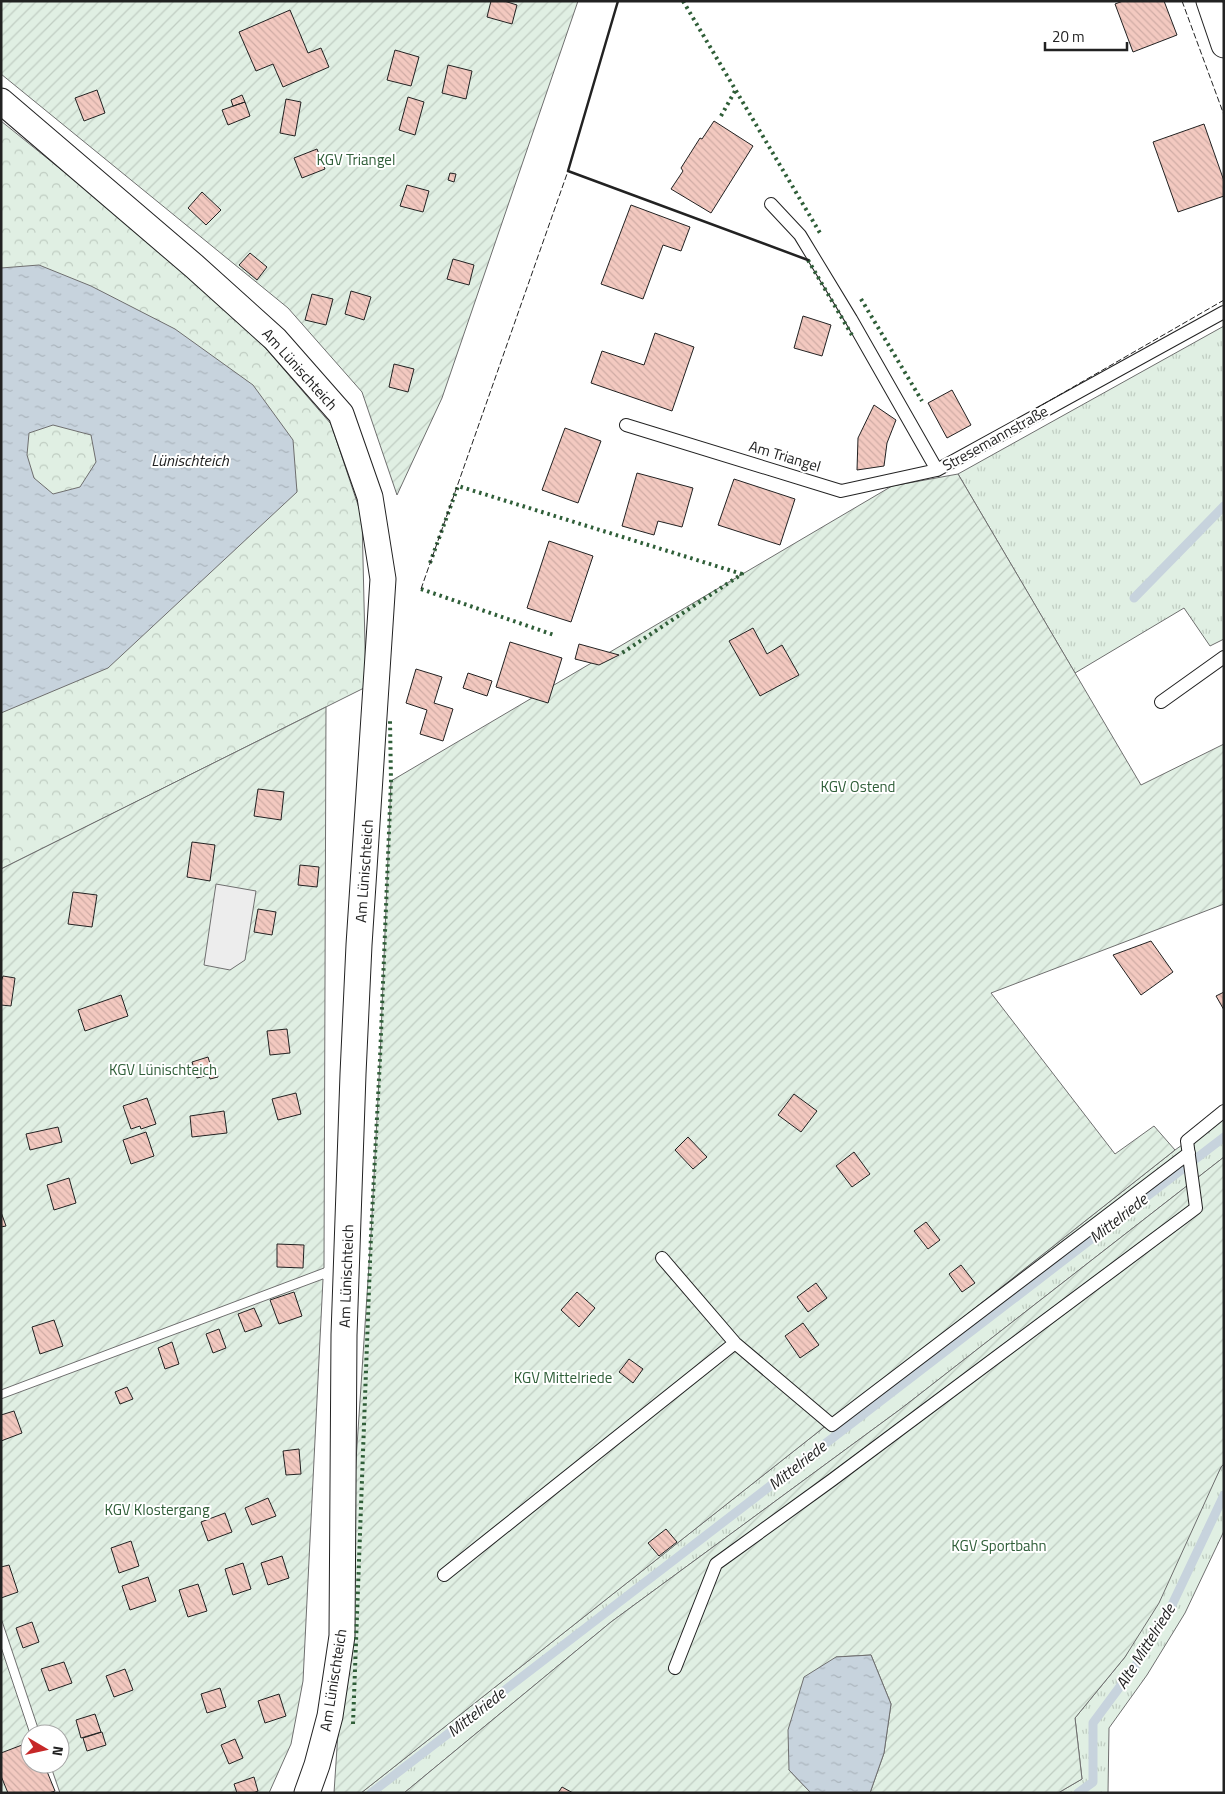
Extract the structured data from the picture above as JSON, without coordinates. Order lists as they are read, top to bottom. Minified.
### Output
{"streets":{"street":["Am Lünischteich"],"lane":["Stresemannstraße","Am Triangel"]},"crossings":[["Stresemannstraße","Am Triangel"]],"water":["Lünischteich","Mittelriede","Alte Mittelriede"],"parks":["KGV Triangel","KGV Ostend","KGV Lünischteich","KGV Mittelriede","KGV Klostergang","KGV Sportbahn"],"scale_bar":"20 m","north":"right"}
